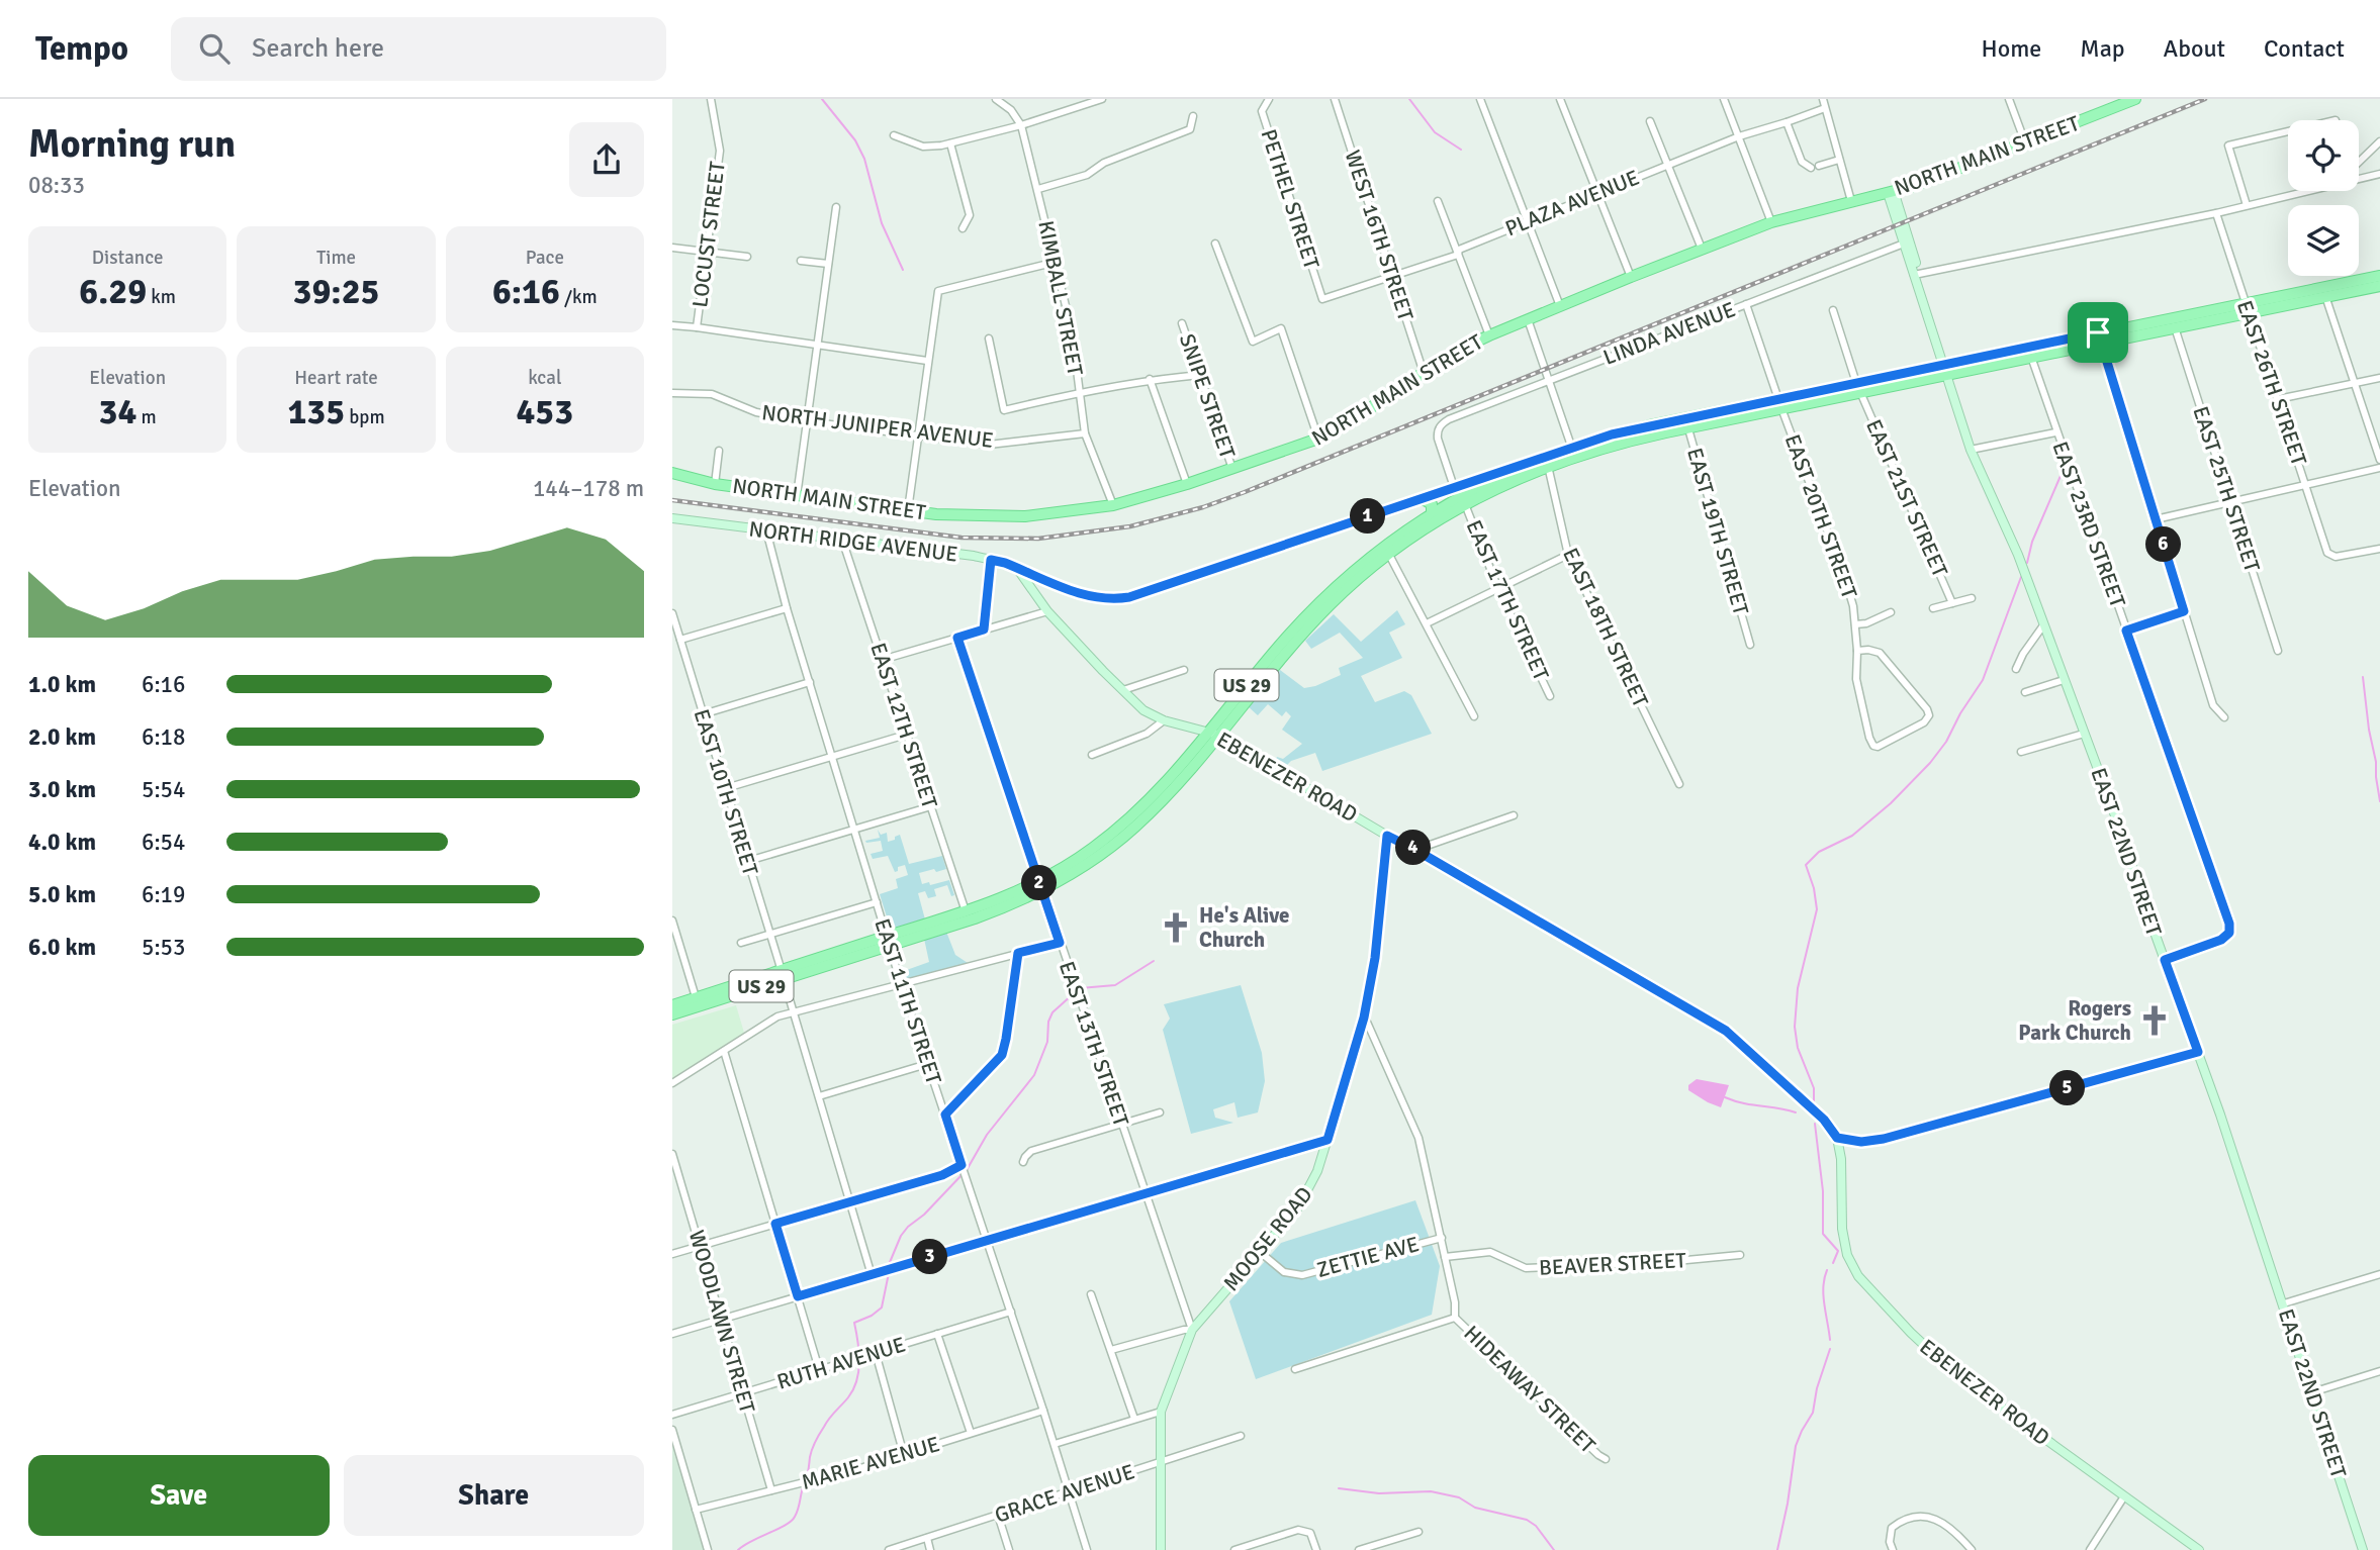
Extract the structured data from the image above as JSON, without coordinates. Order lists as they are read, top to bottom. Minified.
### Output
{"streets":{"main road":["NORTH MAIN STREET","US 29"],"street":["PETHEL STREET","PLAZA AVENUE","LOCUST STREET","WEST 16TH STREET","KIMBALL STREET","LINDA AVENUE","EAST 26TH STREET","SNIPE STREET","NORTH JUNIPER AVENUE","EAST 25TH STREET","EAST 21ST STREET","EAST 20TH STREET","EAST 23RD STREET","EAST 19TH STREET","NORTH RIDGE AVENUE","EAST 17TH STREET","EAST 18TH STREET","EAST 12TH STREET","EBENEZER ROAD","EAST 10TH STREET","EAST 22ND STREET","EAST 11TH STREET","EAST 13TH STREET","MOOSE ROAD","ZETTIE AVE","BEAVER STREET","WOODLAWN STREET","RUTH AVENUE","HIDEAWAY STREET","MARIE AVENUE","GRACE AVENUE"]},"crossings":[["NORTH MAIN STREET","WEST 16TH STREET"],["NORTH MAIN STREET","KIMBALL STREET"],["NORTH MAIN STREET","SNIPE STREET"],["NORTH MAIN STREET","EAST 22ND STREET"],["PETHEL STREET","PLAZA AVENUE"],["PLAZA AVENUE","WEST 16TH STREET"],["KIMBALL STREET","NORTH JUNIPER AVENUE"],["LINDA AVENUE","EAST 20TH STREET"],["LINDA AVENUE","NORTH RIDGE AVENUE"],["LINDA AVENUE","EAST 22ND STREET"],["EAST 26TH STREET","US 29"],["EAST 25TH STREET","US 29"],["EAST 21ST STREET","US 29"],["EAST 20TH STREET","US 29"],["EAST 23RD STREET","US 29"],["EAST 23RD STREET","EAST 22ND STREET"],["EAST 19TH STREET","US 29"],["NORTH RIDGE AVENUE","US 29"],["NORTH RIDGE AVENUE","EAST 12TH STREET"],["NORTH RIDGE AVENUE","EBENEZER ROAD"],["NORTH RIDGE AVENUE","EAST 11TH STREET"],["EAST 17TH STREET","US 29"],["EAST 18TH STREET","US 29"],["US 29","EAST 12TH STREET"],["US 29","EBENEZER ROAD"],["US 29","EAST 10TH STREET"],["US 29","EAST 22ND STREET"],["US 29","EAST 11TH STREET"],["US 29","EAST 13TH STREET"],["EBENEZER ROAD","MOOSE ROAD"],["EAST 11TH STREET","RUTH AVENUE"],["EAST 11TH STREET","MARIE AVENUE"],["EAST 11TH STREET","GRACE AVENUE"],["EAST 13TH STREET","MOOSE ROAD"],["MOOSE ROAD","ZETTIE AVE"],["MOOSE ROAD","GRACE AVENUE"],["WOODLAWN STREET","RUTH AVENUE"],["WOODLAWN STREET","MARIE AVENUE"]],"places":{"church":["He's Alive Church","Rogers Park Church"]},"page":{"header":"Tempo","search":"Search here","nav":["Home","Map","About","Contact"],"heading":["Morning run","08:33"],"stats":[["Distance","6.29 km"],["Time","39:25"],["Pace","6:16 /km"],["Elevation","34 m"],["Heart rate","135 bpm"],["kcal","453"]],"chart":["Elevation","144–178 m"],"pins":["1","6","4","2","5","3"],"list":[{"name":"1.0 km","note":"6:16"},{"name":"2.0 km","note":"6:18"},{"name":"3.0 km","note":"5:54"},{"name":"4.0 km","note":"6:54"},{"name":"5.0 km","note":"6:19"},{"name":"6.0 km","note":"5:53"}],"buttons":["Save","Share"]}}
